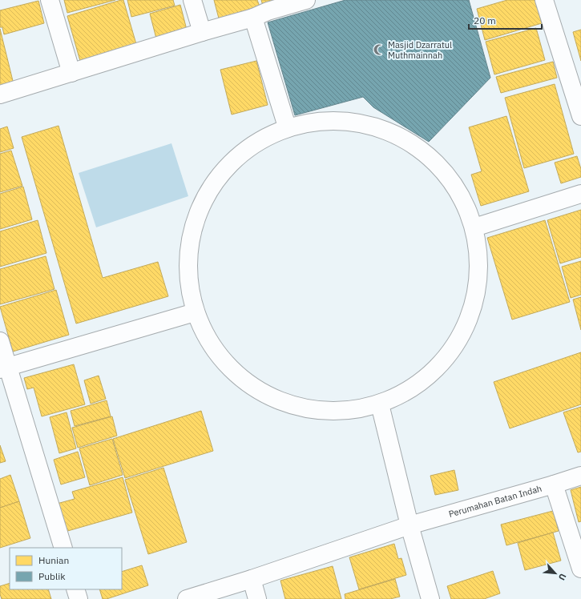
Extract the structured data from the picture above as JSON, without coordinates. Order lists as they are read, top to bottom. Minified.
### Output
{"streets":{"street":["Perumahan Batan Indah"]},"places":{"mosque":["Masjid Dzarratul Muthmainnah"]},"legend":["Hunian","Publik"],"scale_bar":"20 m","north":"bottom right"}
